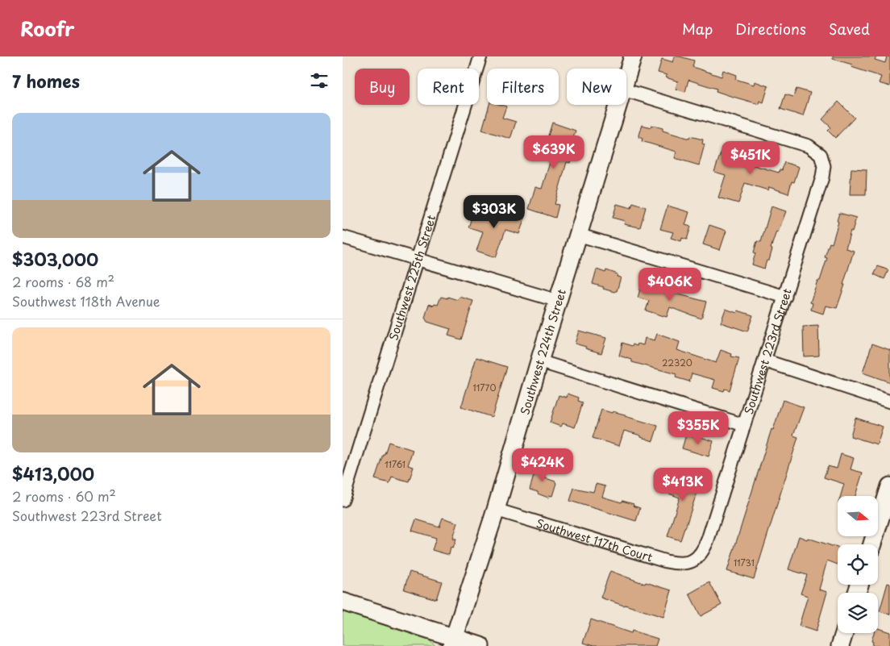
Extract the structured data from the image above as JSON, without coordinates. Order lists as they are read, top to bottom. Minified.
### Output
{"streets":{"street":["Southwest 225th Street","Southwest 223rd Street","Southwest 224th Street","Southwest 117th Court"]},"crossings":[["Southwest 223rd Street","Southwest 117th Court"],["Southwest 224th Street","Southwest 117th Court"]],"house_numbers":["22320","11770","11761","11731"],"north":"right","page":{"header":"Roofr","nav":["Map","Directions","Saved"],"heading":"7 homes","chip":["Buy","Rent","Filters","New"],"list":[{"name":"$303,000","note":"2 rooms · 68 m² · Southwest 118th Avenue"},{"name":"$413,000","note":"2 rooms · 60 m² · Southwest 223rd Street"}],"price":["$639K","$451K","$303K","$406K","$355K","$424K","$413K"]}}
